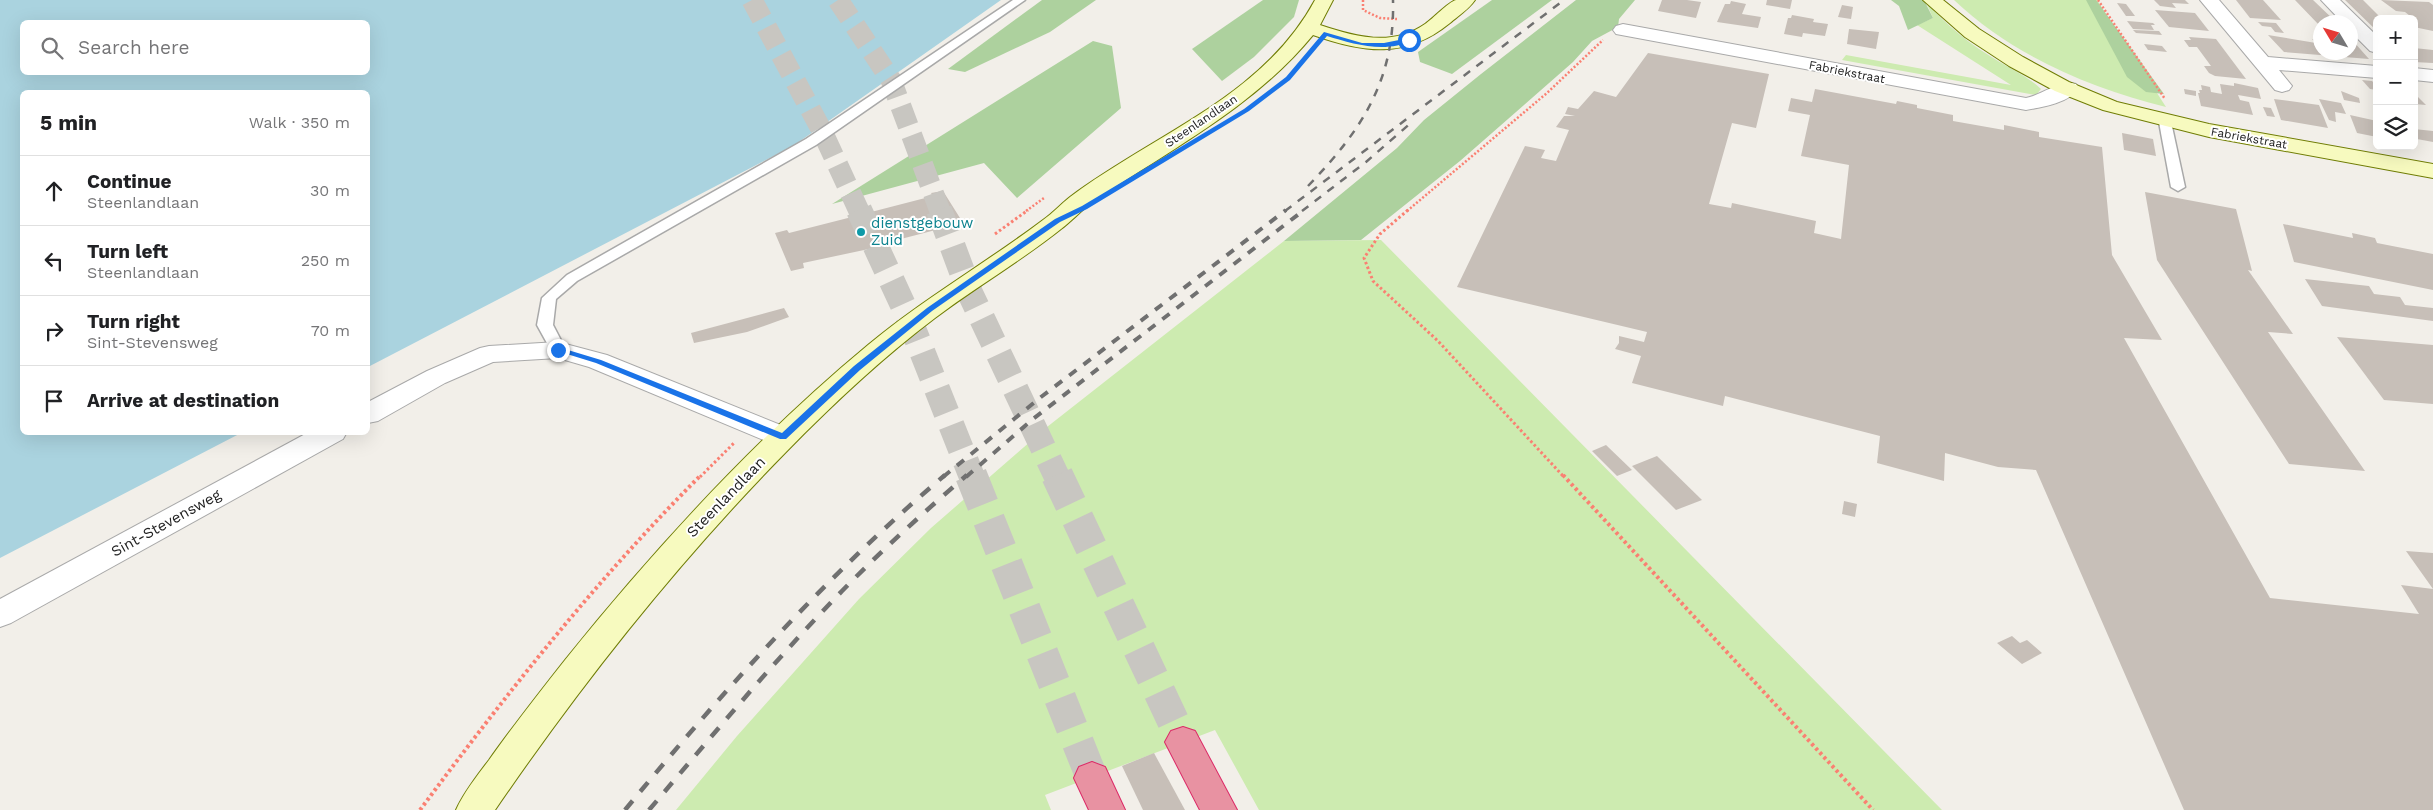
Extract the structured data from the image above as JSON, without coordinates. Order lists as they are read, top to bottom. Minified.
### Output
{"streets":{"main road":["Fabriekstraat","Steenlandlaan"],"street":["Sint-Stevensweg"]},"places":["dienstgebouw Zuid"],"north":"top left","page":{"map_buttons":["+","−"],"search":"Search here","heading":["5 min","Walk · 350 m"],"list":[["Continue","Steenlandlaan","30 m"],["Turn left","Steenlandlaan","250 m"],["Turn right","Sint-Stevensweg","70 m"],"Arrive at destination"]}}
